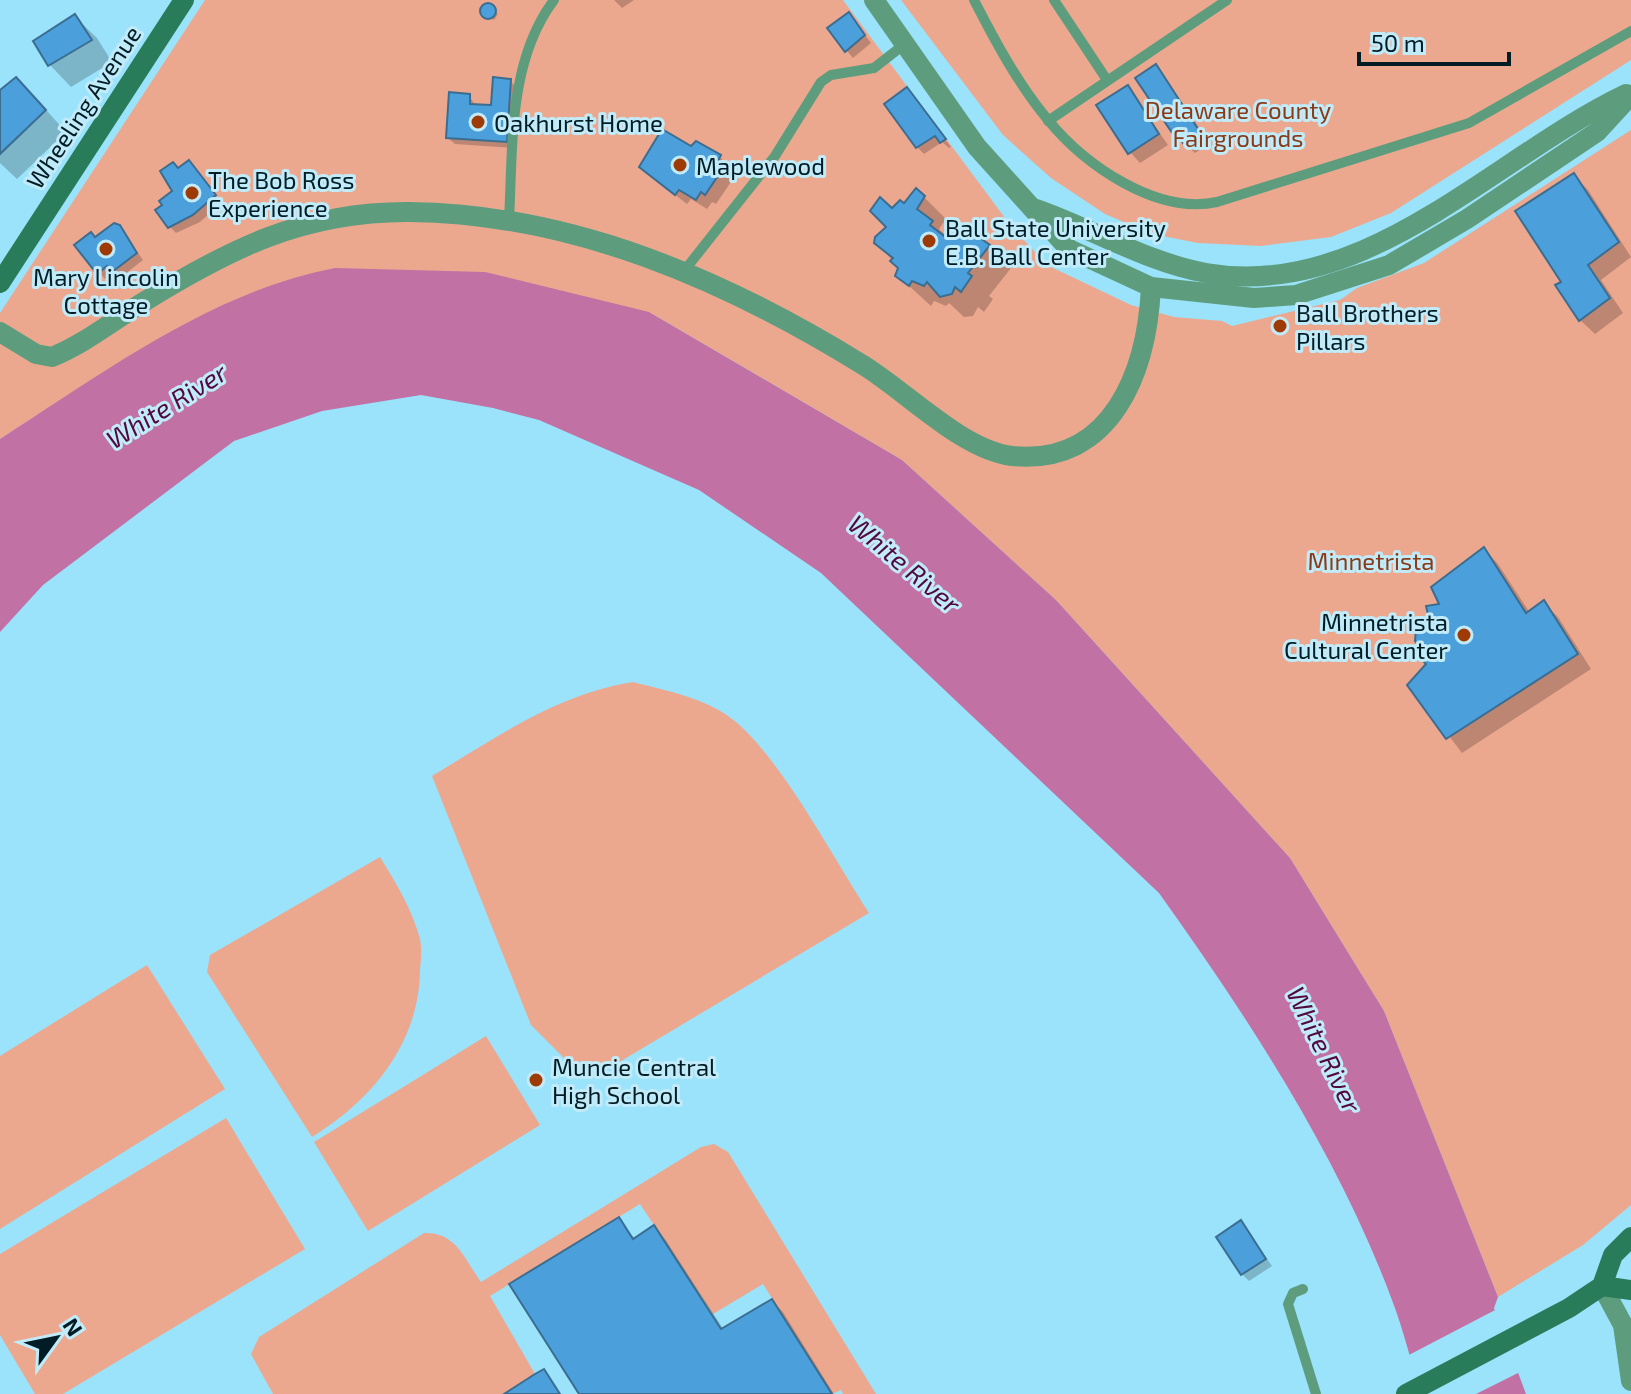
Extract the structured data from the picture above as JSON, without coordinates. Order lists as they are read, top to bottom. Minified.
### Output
{"streets":{"main road":["Wheeling Avenue"]},"water":["White River"],"parks":["Delaware County Fairgrounds","Minnetrista"],"places":["Oakhurst Home","Maplewood","The Bob Ross Experience","Ball State University E.B. Ball Center","Mary Lincolin Cottage","Ball Brothers Pillars","Minnetrista Cultural Center","Muncie Central High School"],"scale_bar":"50 m","north":"top right"}
